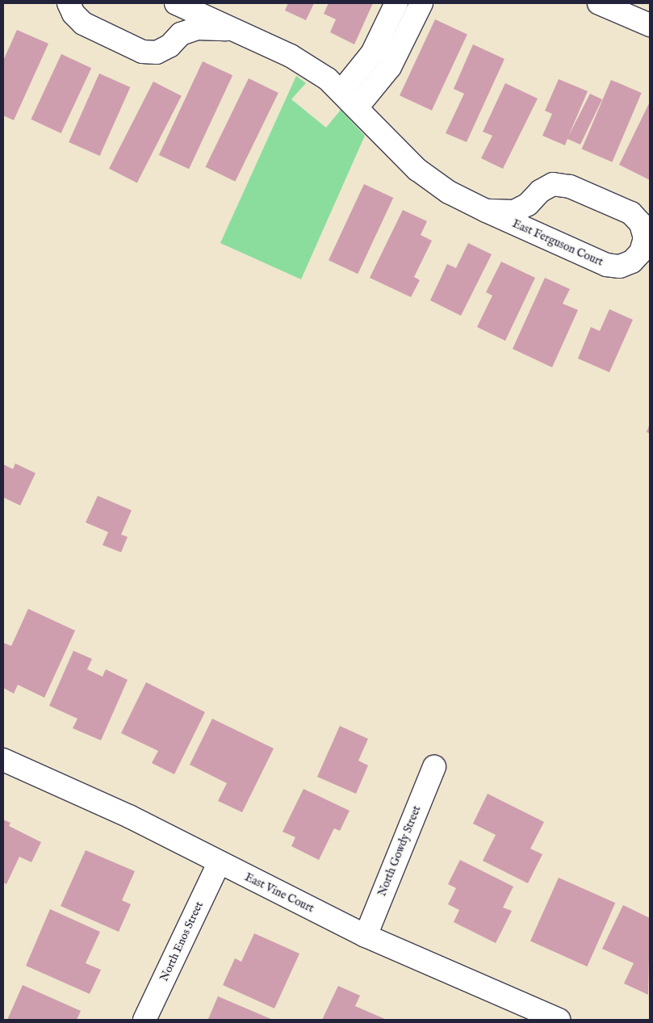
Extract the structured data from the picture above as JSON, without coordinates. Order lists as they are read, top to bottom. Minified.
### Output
{"streets":{"street":["East Ferguson Court","North Gowdy Street","East Vine Court","North Enos Street"]},"crossings":[["North Gowdy Street","East Vine Court"],["East Vine Court","North Enos Street"]]}
